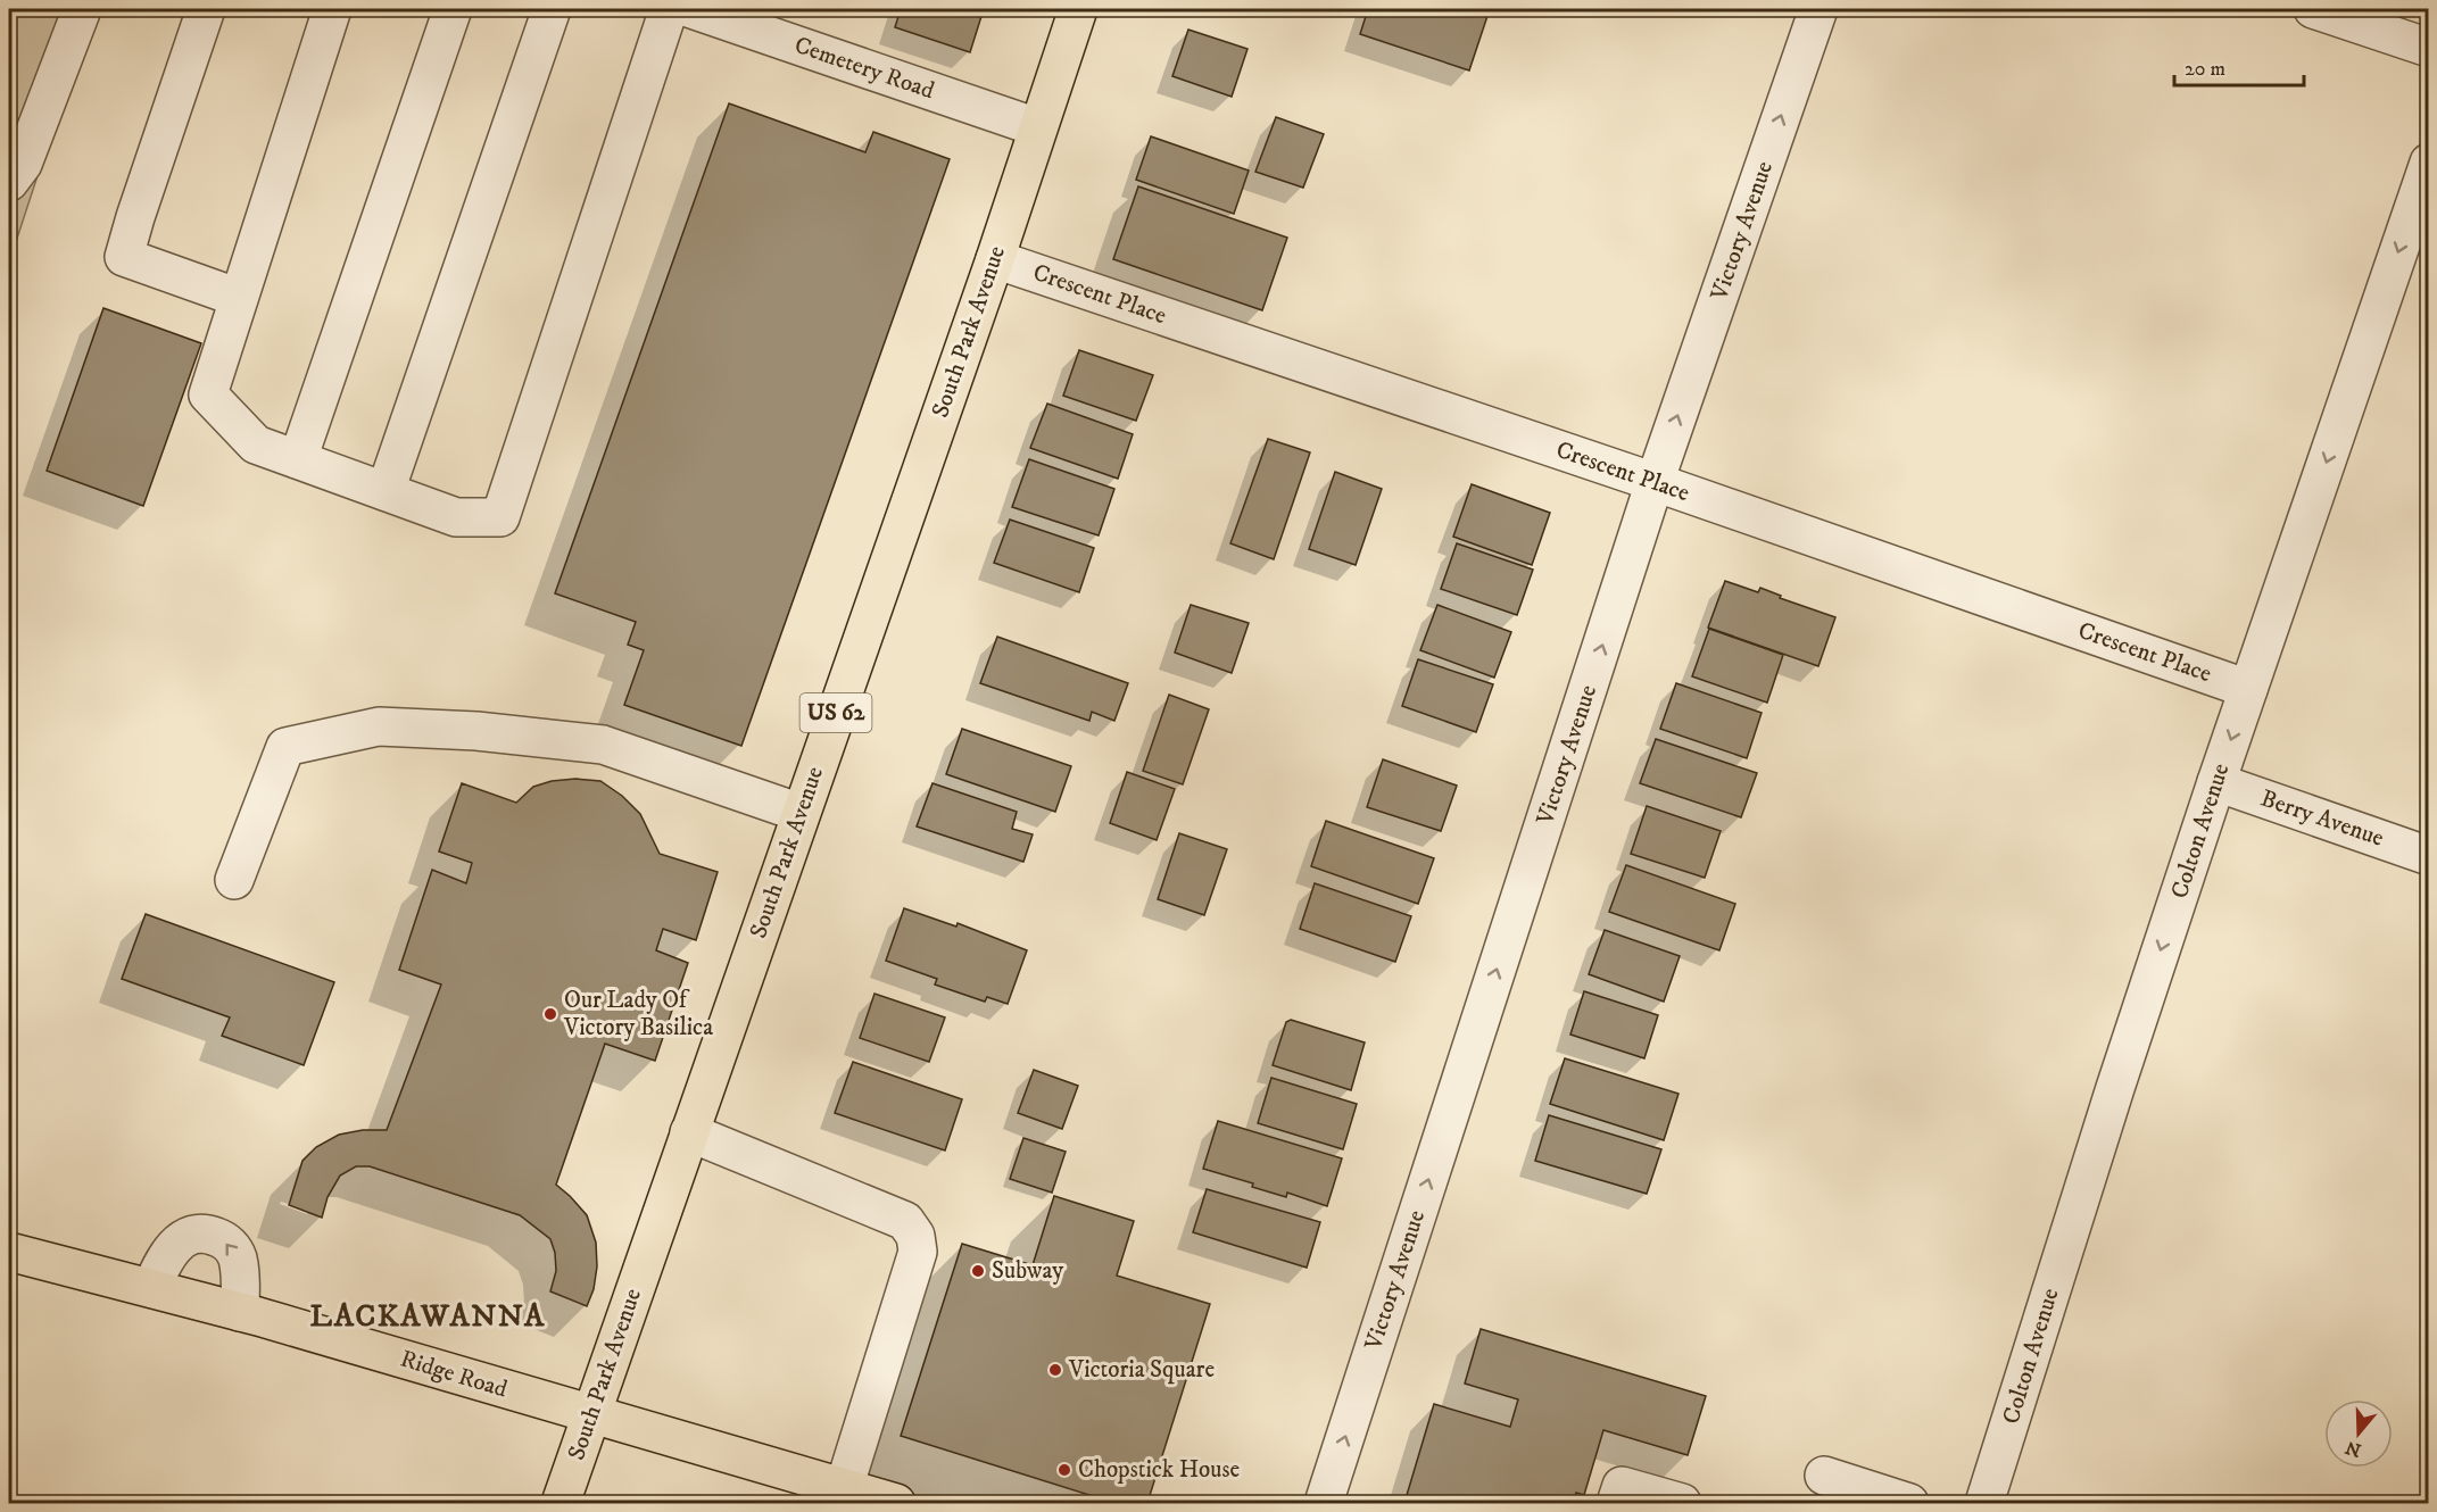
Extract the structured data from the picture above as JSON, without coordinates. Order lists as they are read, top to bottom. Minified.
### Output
{"streets":{"main road":["South Park Avenue","US 62","Ridge Road"],"street":["Cemetery Road","Victory Avenue","Crescent Place","Berry Avenue","Colton Avenue"]},"crossings":[["Cemetery Road","South Park Avenue"],["Victory Avenue","Crescent Place"],["Crescent Place","South Park Avenue"],["Crescent Place","Colton Avenue"],["South Park Avenue","Ridge Road"],["Berry Avenue","Colton Avenue"]],"one_way":["Victory Avenue","Colton Avenue"],"districts":["LACKAWANNA"],"places":["Our Lady Of Victory Basilica","Subway","Victoria Square","Chopstick House"],"scale_bar":"20 m","north":"bottom"}
